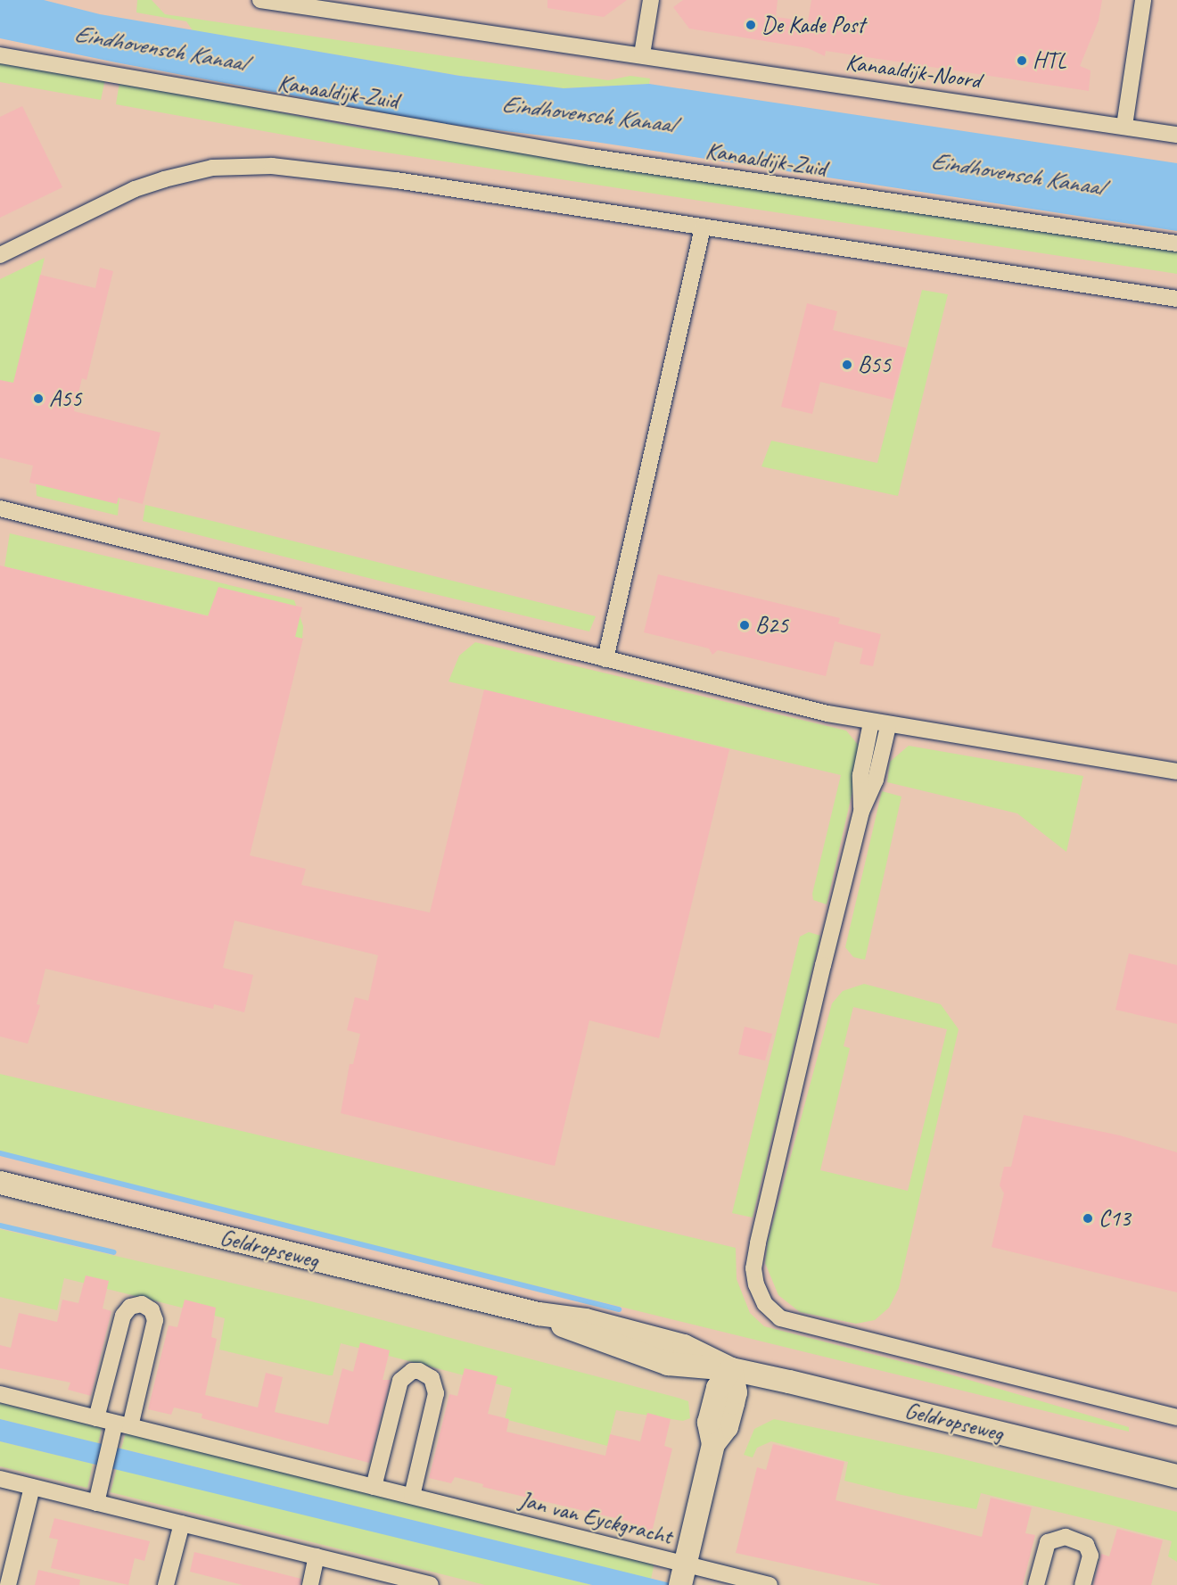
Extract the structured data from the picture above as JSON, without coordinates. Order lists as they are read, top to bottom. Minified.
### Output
{"streets":{"main road":["Geldropseweg"],"street":["Kanaaldijk-Noord","Kanaaldijk-Zuid","Jan van Eyckgracht"]},"water":["Eindhovensch Kanaal"],"places":["De Kade Post","HTL","B55","A55","B25","C13"]}
